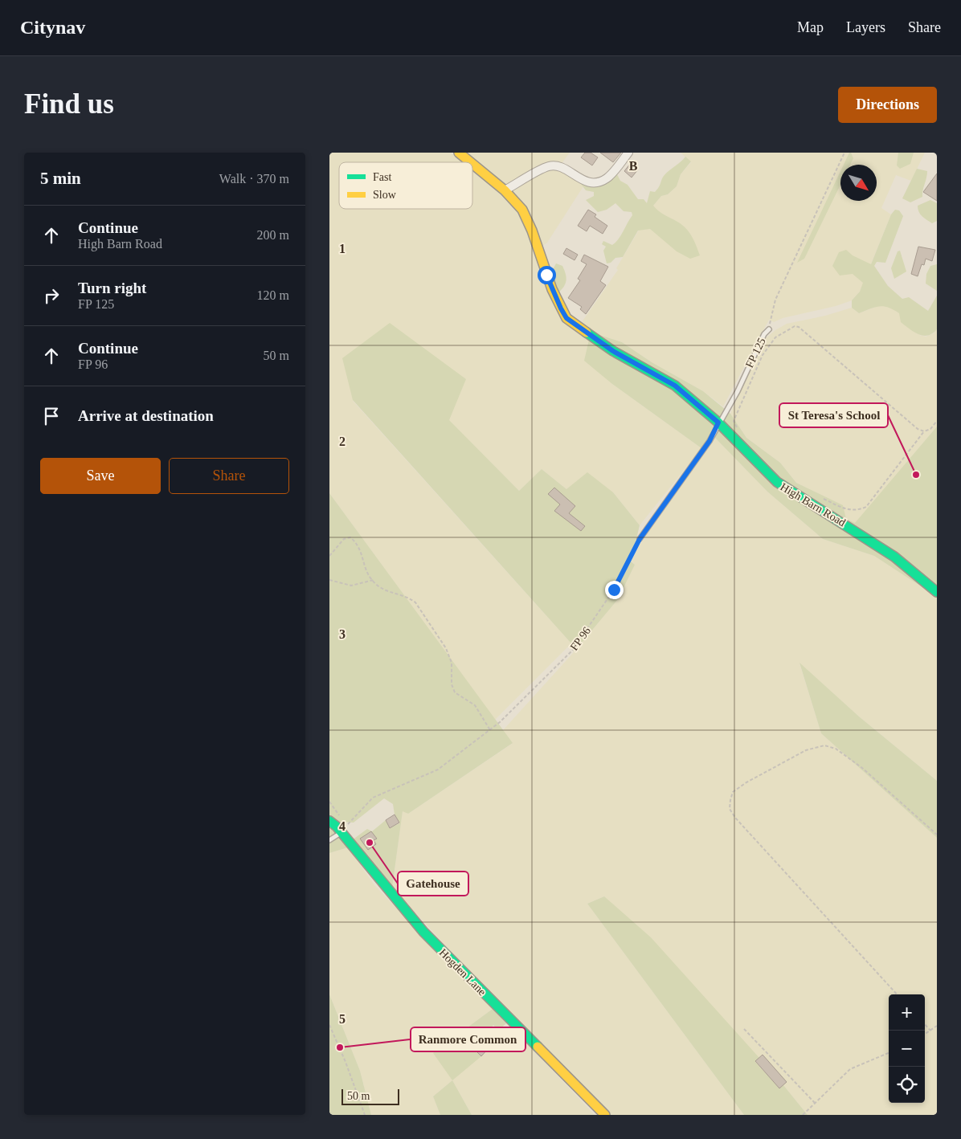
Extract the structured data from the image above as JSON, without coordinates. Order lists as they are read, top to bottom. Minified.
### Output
{"streets":{"street":["High Barn Road","Hogden Lane"],"lane":["FP 125"],"path":["FP 96"]},"crossings":[["FP 125","High Barn Road"],["FP 125","FP 96"],["FP 96","Hogden Lane"]],"places":["St Teresa's School","Gatehouse","Ranmore Common"],"legend":["Fast","Slow"],"scale_bar":"50 m","north":"bottom right","page":{"header":"Citynav","nav":["Map","Layers","Share"],"buttons":["Directions",["Save","Share"]],"title":"Find us","heading":["5 min","Walk · 370 m"],"list":[["Continue","High Barn Road","200 m"],["Turn right","FP 125","120 m"],["Continue","FP 96","50 m"],"Arrive at destination"],"map_buttons":["+","−"],"scale":"50 m"},"grid":{"columns":["B"],"rows":["1","2","3","4","5"]}}
